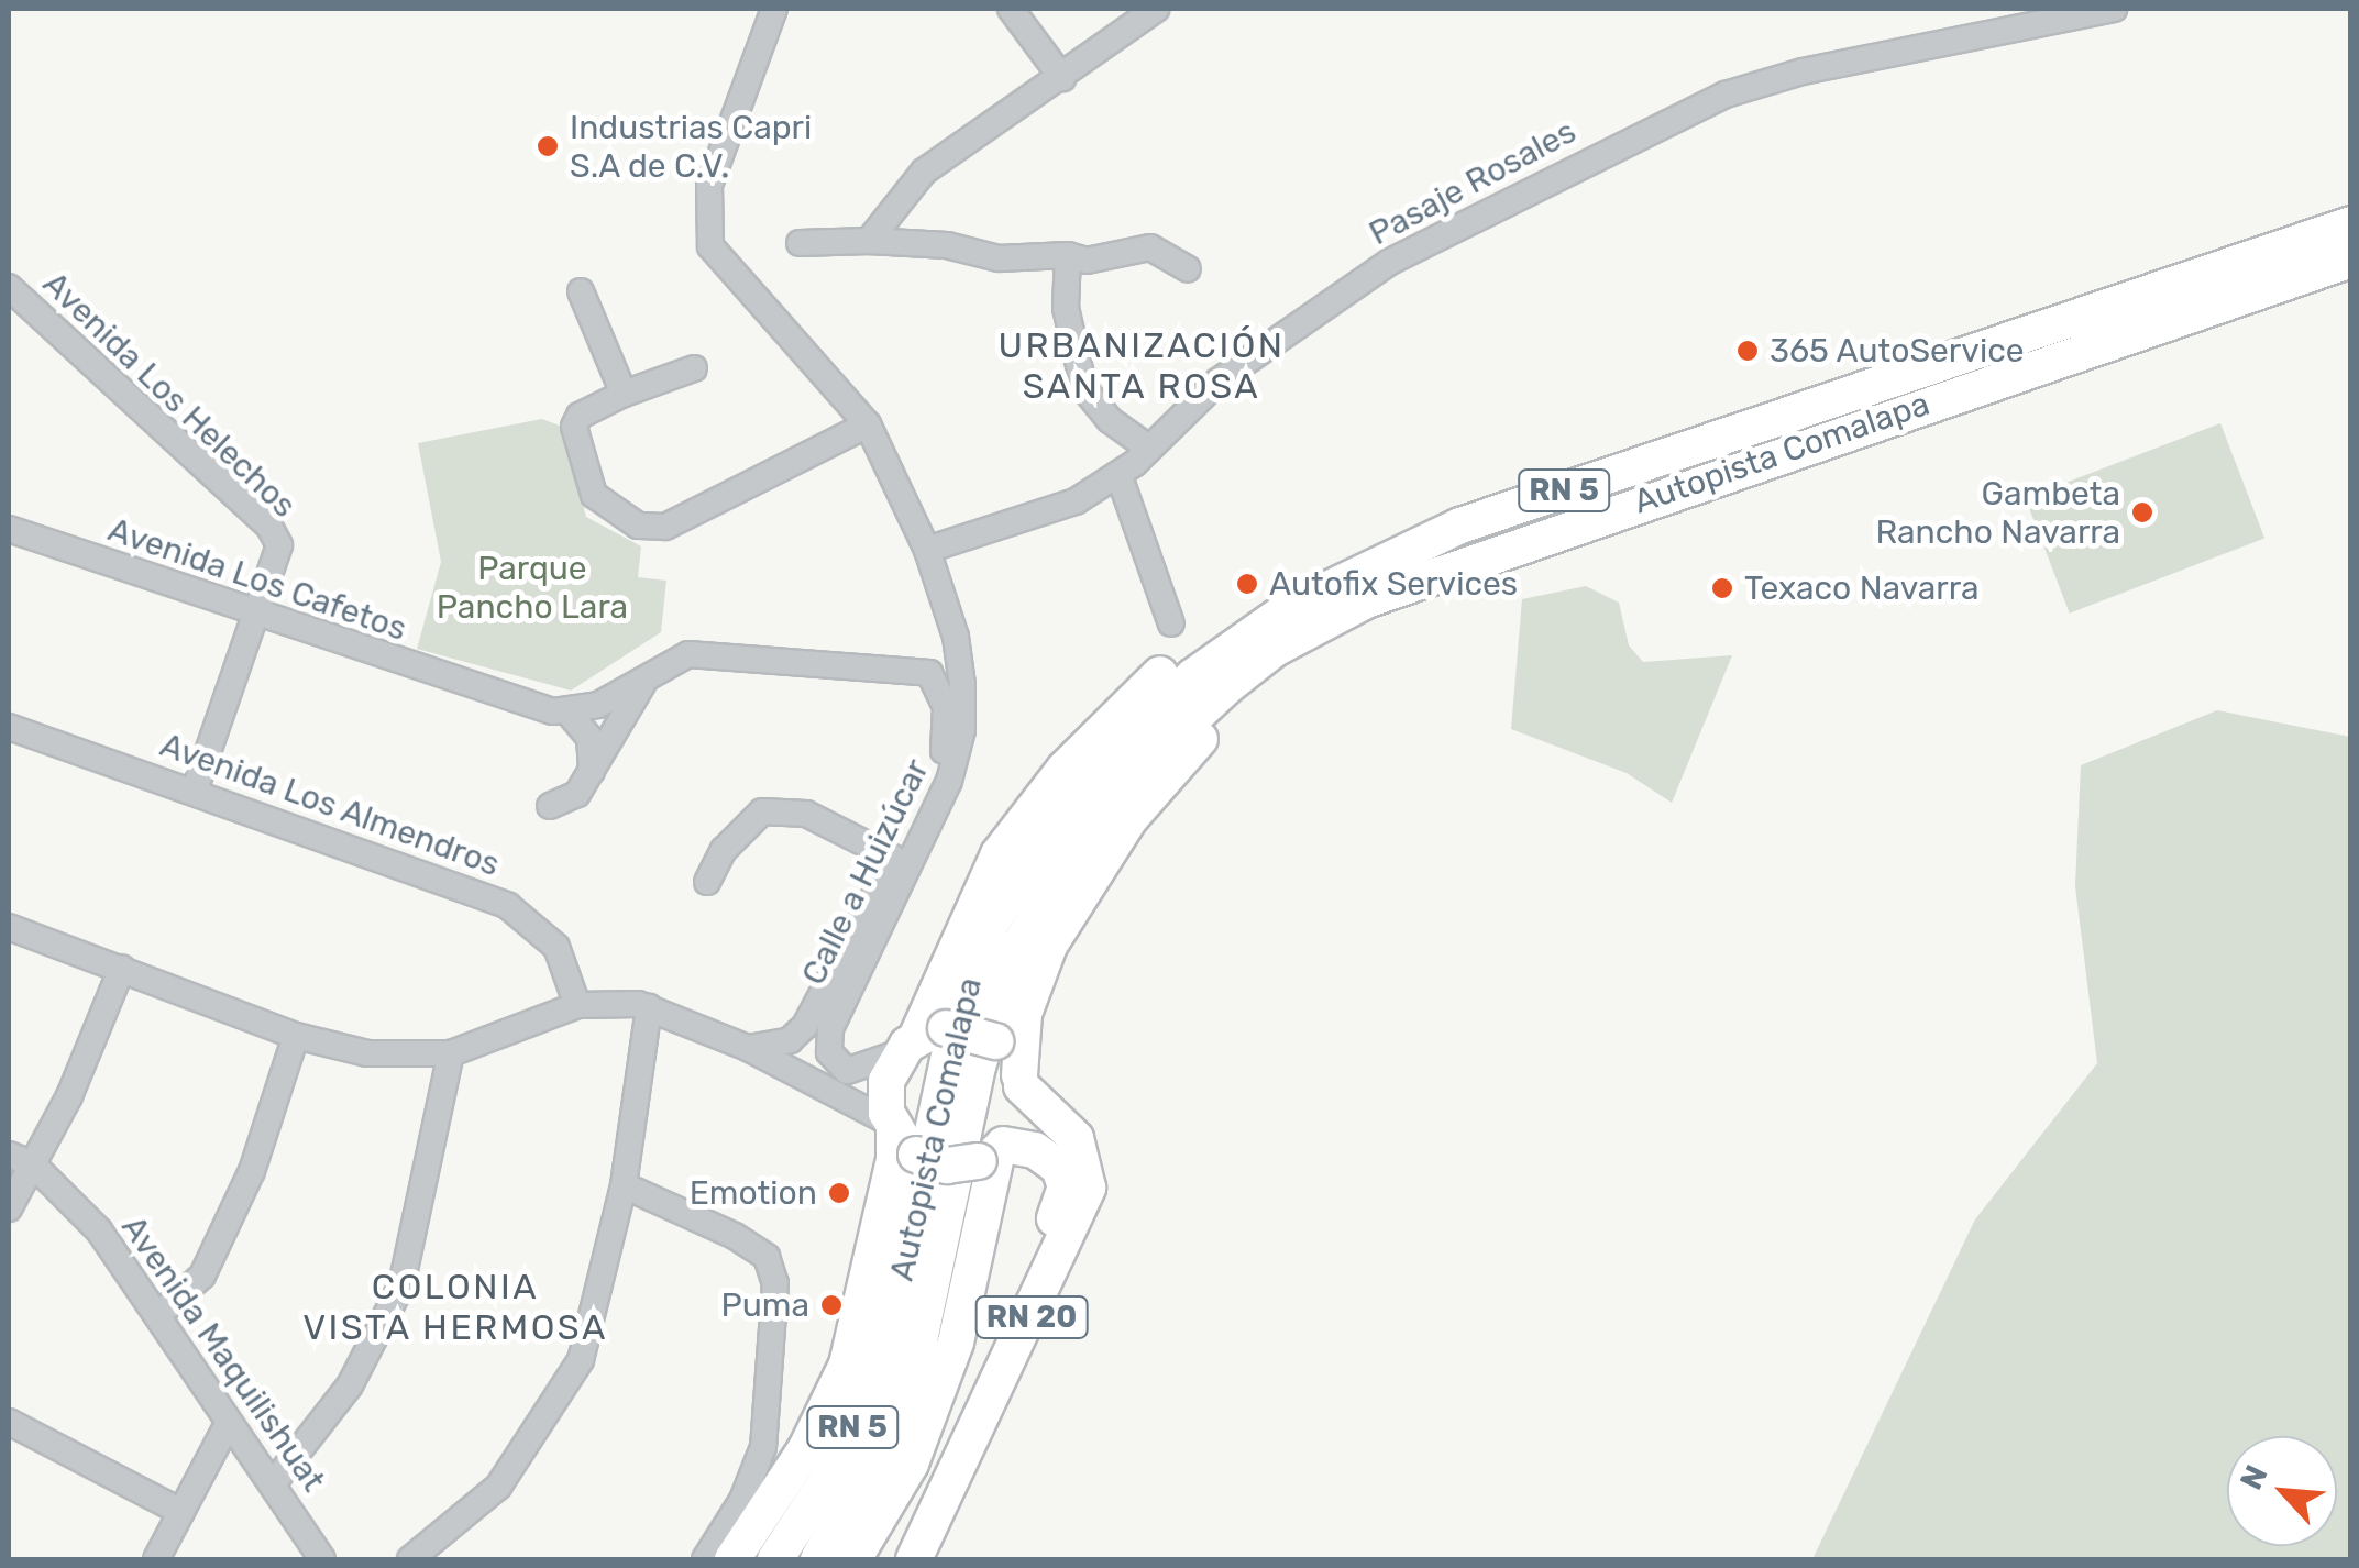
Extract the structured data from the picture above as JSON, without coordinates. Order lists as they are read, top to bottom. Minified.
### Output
{"streets":{"highway":["Autopista Comalapa","RN 5","RN 20"],"street":["Pasaje Rosales","Avenida Los Helechos","Avenida Los Cafetos","Avenida Los Almendros","Calle a Huizúcar","Avenida Maquilishuat"]},"crossings":[["Pasaje Rosales","Calle a Huizúcar"],["Avenida Los Helechos","Avenida Los Cafetos"],["Avenida Los Helechos","Avenida Los Almendros"],["Calle a Huizúcar","RN 20"]],"districts":["URBANIZACIÓN SANTA ROSA","COLONIA VISTA HERMOSA"],"parks":["Parque Pancho Lara"],"places":["Industrias Capri S.A de C.V.","365 AutoService","Gambeta Rancho Navarra","Autofix Services","Texaco Navarra","Emotion","Puma"],"north":"top left"}
